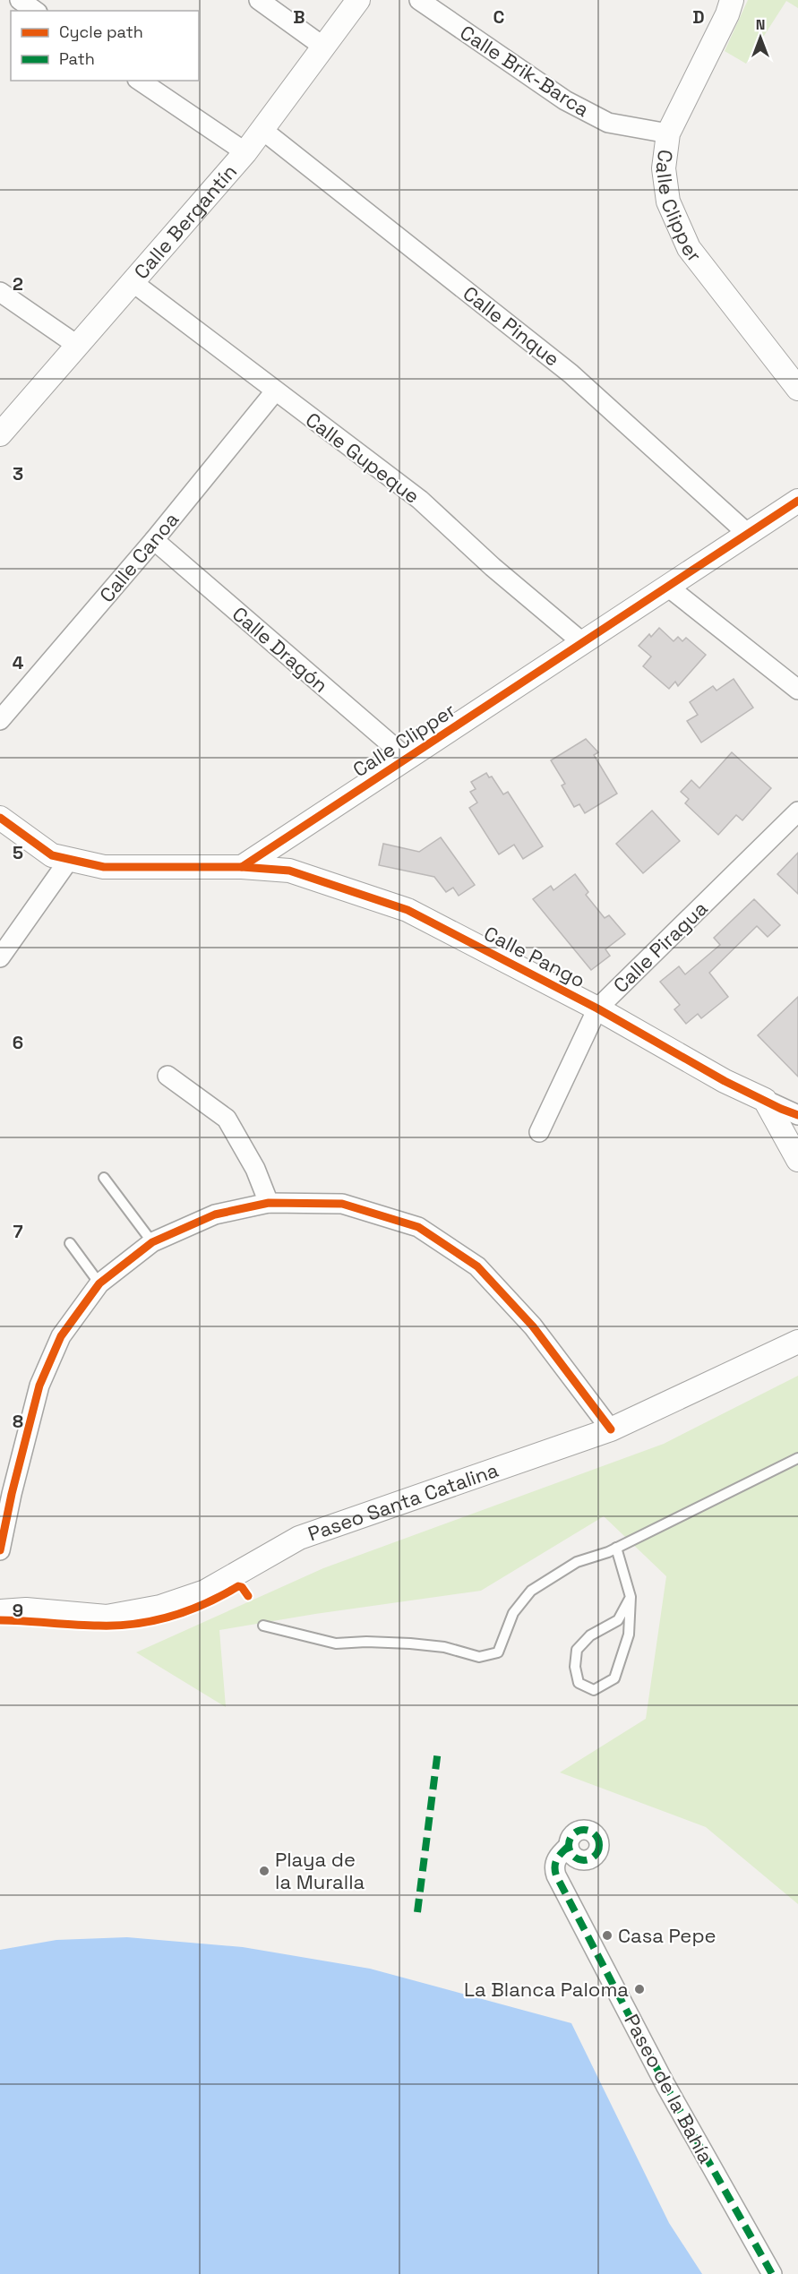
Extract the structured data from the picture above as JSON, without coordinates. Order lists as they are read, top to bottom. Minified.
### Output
{"streets":{"street":["Calle Brik-Barca","Calle Clipper","Calle Bergantín","Calle Pinque","Calle Gupeque","Calle Canoa","Calle Dragón","Calle Piragua","Calle Pango","Paseo Santa Catalina","Paseo de la Bahía"]},"crossings":[["Calle Brik-Barca","Calle Clipper"],["Calle Clipper","Calle Pinque"],["Calle Clipper","Calle Gupeque"],["Calle Clipper","Calle Dragón"],["Calle Clipper","Calle Pango"],["Calle Bergantín","Calle Pinque"],["Calle Bergantín","Calle Gupeque"],["Calle Gupeque","Calle Canoa"],["Calle Canoa","Calle Dragón"],["Calle Piragua","Calle Pango"]],"places":["Playa de la Muralla","Casa Pepe","La Blanca Paloma"],"legend":["Cycle path","Path"],"north":"top","grid":{"columns":["B","C","D"],"rows":["2","3","4","5","6","7","8","9"]}}
